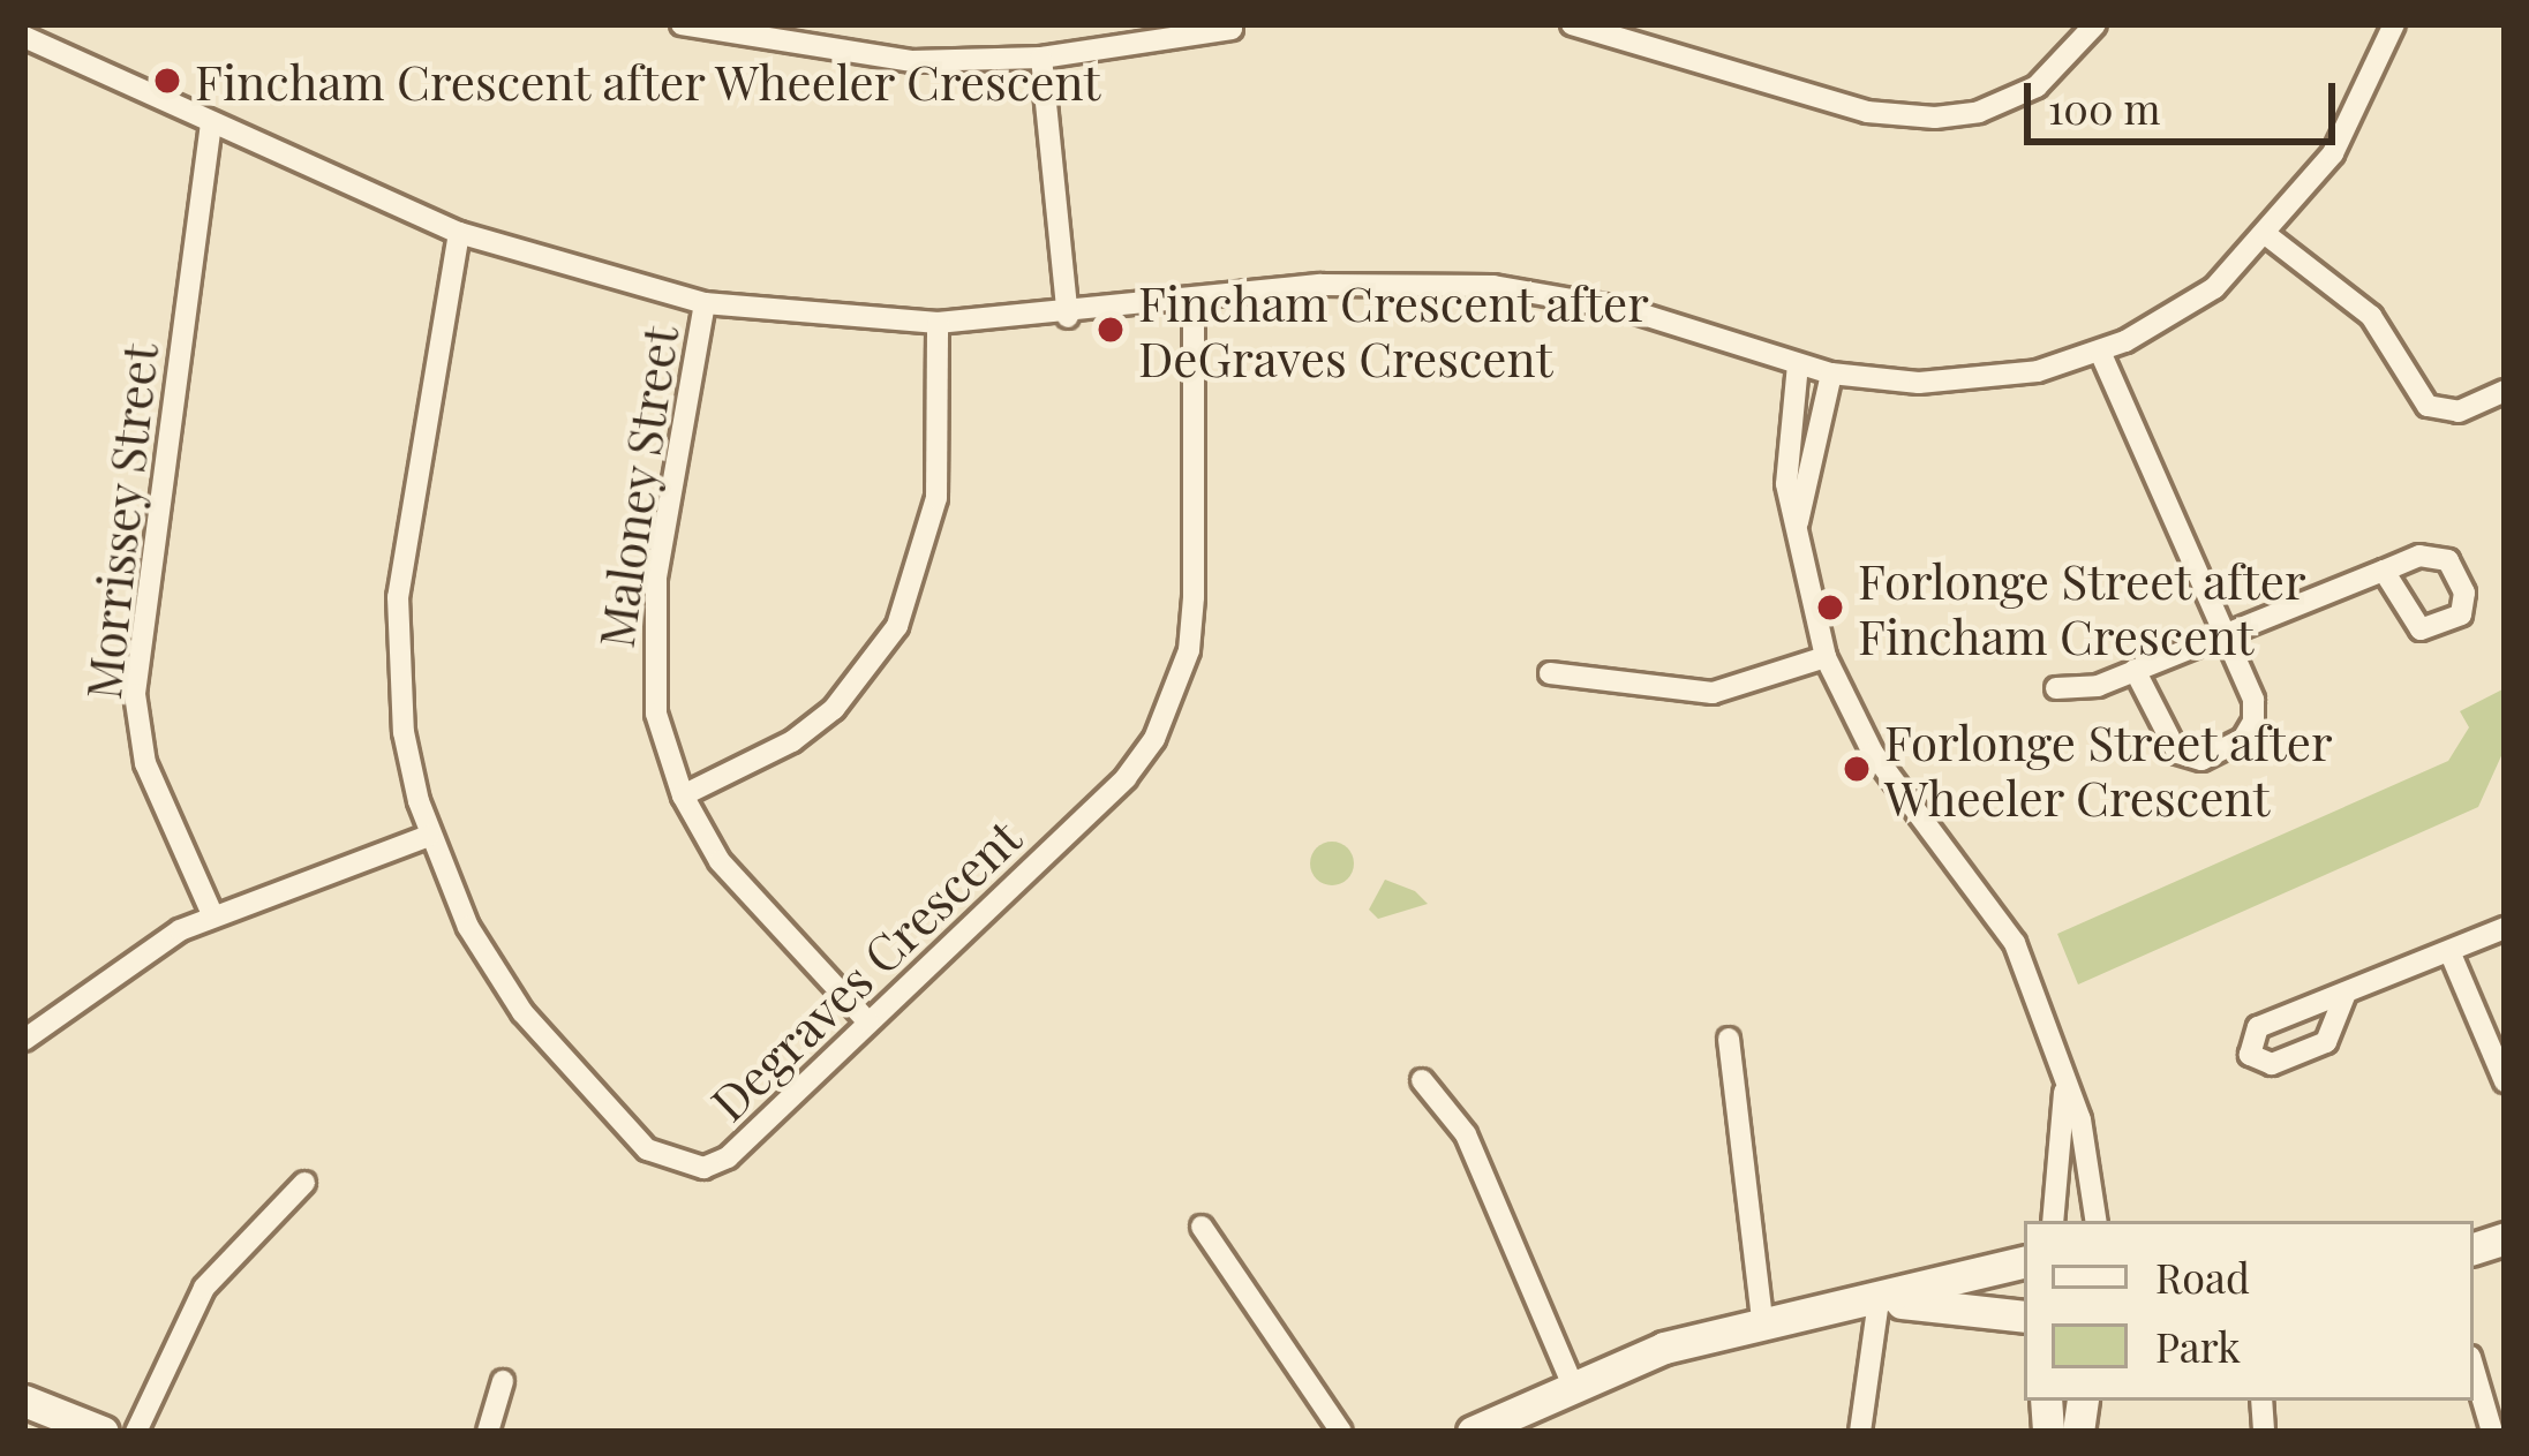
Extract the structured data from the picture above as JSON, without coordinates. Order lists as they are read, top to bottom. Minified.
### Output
{"streets":{"street":["Maloney Street","Morrissey Street","Degraves Crescent"]},"crossings":[["Maloney Street","Degraves Crescent"]],"places":["Fincham Crescent after Wheeler Crescent","Fincham Crescent after DeGraves Crescent","Forlonge Street after Fincham Crescent","Forlonge Street after Wheeler Crescent"],"legend":["Road","Park"],"scale_bar":"100 m"}
